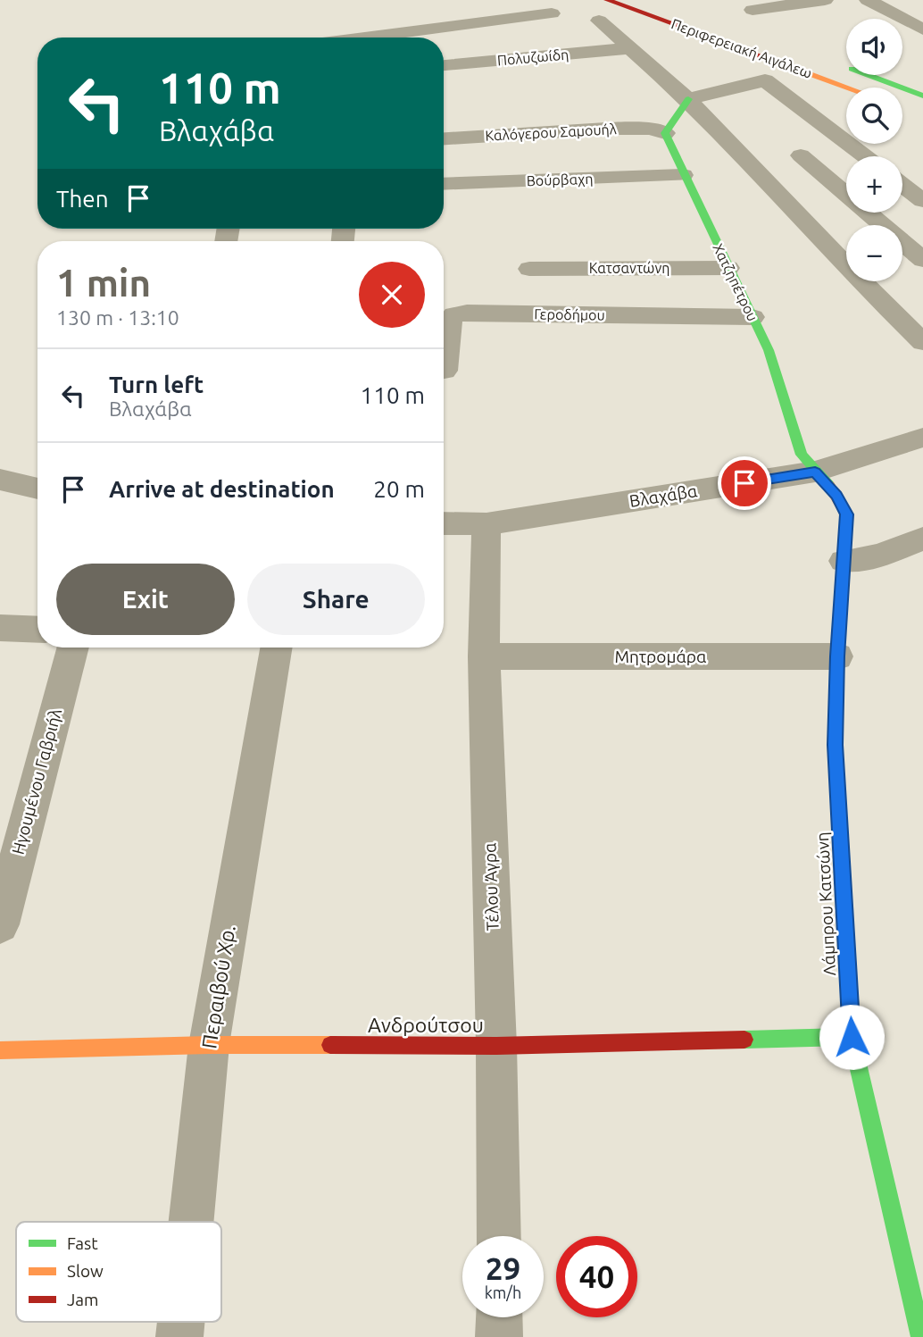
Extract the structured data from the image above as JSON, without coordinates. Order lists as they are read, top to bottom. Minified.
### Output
{"streets":{"street":["Περιφερειακή Αιγάλεω","Πολυζωίδη","Καλόγερου Σαμουήλ","Βούρβαχη","Κατσαντώνη","Χατζηπέτρου","Γεροδήμου","Βλαχάβα","Μητρομάρα","Ηγουμένου Γαβριήλ","Τέλου Άγρα","Λάμπρου Κατσώνη","Περαιβού Χρ.","Ανδρούτσου"]},"crossings":[["Καλόγερου Σαμουήλ","Χατζηπέτρου"],["Βούρβαχη","Χατζηπέτρου"],["Κατσαντώνη","Χατζηπέτρου"],["Χατζηπέτρου","Γεροδήμου"],["Χατζηπέτρου","Βλαχάβα"],["Χατζηπέτρου","Λάμπρου Κατσώνη"],["Βλαχάβα","Τέλου Άγρα"],["Βλαχάβα","Λάμπρου Κατσώνη"],["Μητρομάρα","Τέλου Άγρα"],["Μητρομάρα","Λάμπρου Κατσώνη"],["Τέλου Άγρα","Ανδρούτσου"],["Λάμπρου Κατσώνη","Ανδρούτσου"],["Περαιβού Χρ.","Ανδρούτσου"]],"legend":["Fast","Slow","Jam"],"page":{"map_buttons":["+","−"],"turn":["110 m","Βλαχάβα"],"then":"Then","heading":["1 min","130 m · 13:10"],"list":[{"name":"Turn left","note":"Βλαχάβα","value":"110 m"},{"name":"Arrive at destination","value":"20 m"}],"buttons":["Exit","Share"],"speed":"29 km/h","limit":"40"}}
